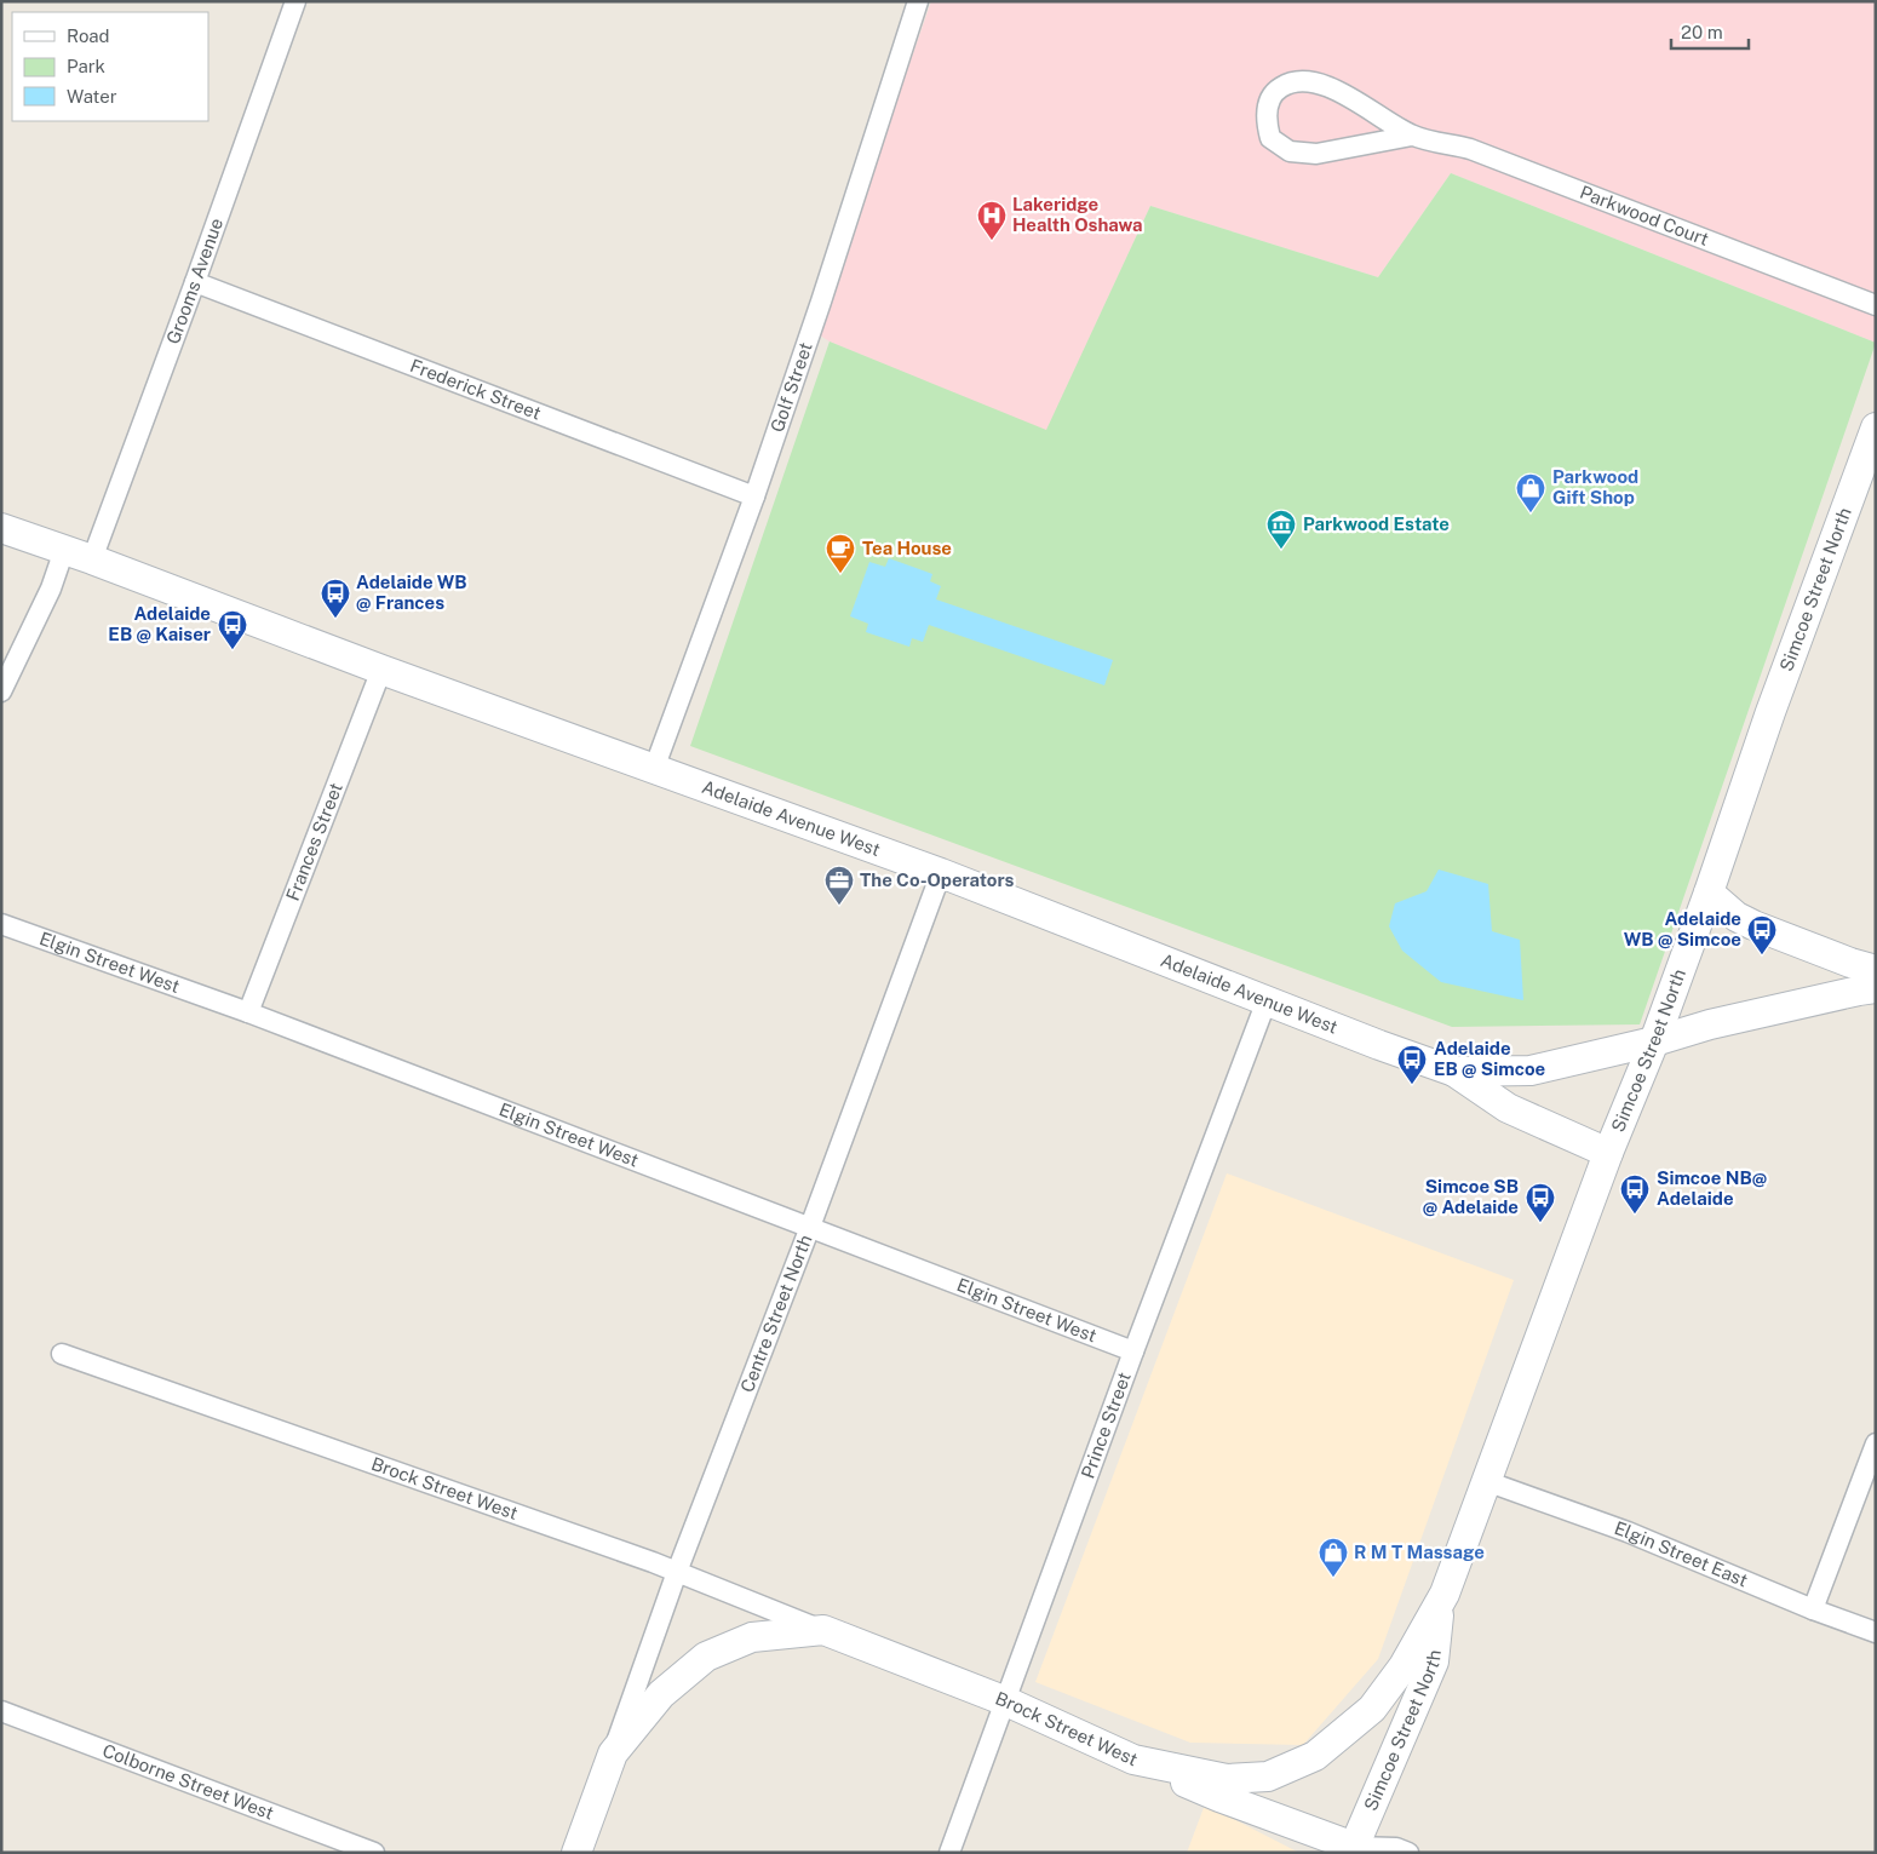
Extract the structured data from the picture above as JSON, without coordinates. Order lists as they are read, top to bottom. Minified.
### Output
{"streets":{"main road":["Simcoe Street North","Adelaide Avenue West","Centre Street North","Brock Street West"],"street":["Parkwood Court","Grooms Avenue","Golf Street","Frederick Street","Frances Street","Elgin Street West","Prince Street","Elgin Street East","Colborne Street West"]},"crossings":[["Grooms Avenue","Frederick Street"],["Grooms Avenue","Adelaide Avenue West"],["Golf Street","Frederick Street"],["Golf Street","Adelaide Avenue West"],["Simcoe Street North","Adelaide Avenue West"],["Simcoe Street North","Brock Street West"],["Simcoe Street North","Elgin Street East"],["Adelaide Avenue West","Frances Street"],["Adelaide Avenue West","Centre Street North"],["Adelaide Avenue West","Prince Street"],["Frances Street","Elgin Street West"],["Elgin Street West","Centre Street North"],["Elgin Street West","Prince Street"],["Centre Street North","Brock Street West"],["Prince Street","Brock Street West"]],"places":{"hospital":["Lakeridge Health Oshawa"],"shop":["Parkwood Gift Shop","R M T Massage"],"museum":["Parkwood Estate"],"cafe":["Tea House"],"bus stop":["Adelaide WB @ Frances","Adelaide EB @ Kaiser","Adelaide WB @ Simcoe","Adelaide EB @ Simcoe","Simcoe NB@ Adelaide","Simcoe SB @ Adelaide"],"office":["The Co-Operators"]},"legend":["Road","Park","Water"],"scale_bar":"20 m"}
